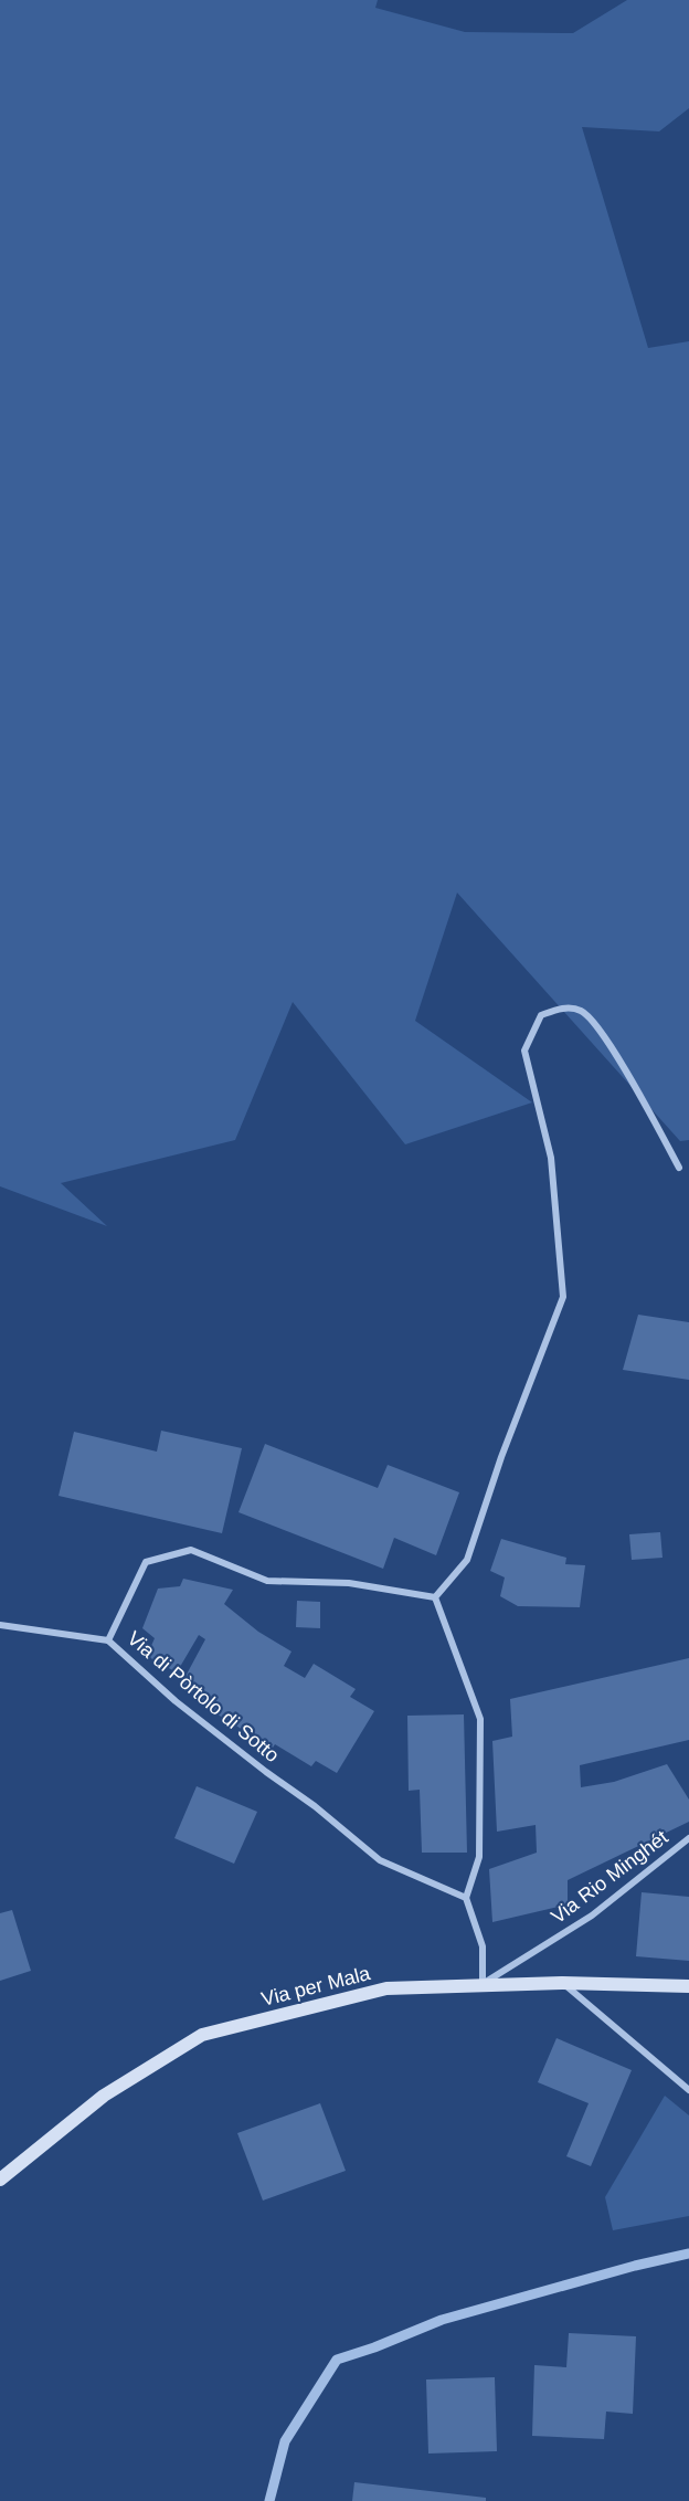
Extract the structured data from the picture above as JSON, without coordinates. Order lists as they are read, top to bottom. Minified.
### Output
{"streets":{"main road":["Via per Mala"],"street":["Via di Pòrtolo di Sotto","Via Rio Minghét"]},"crossings":[["Via Rio Minghét","Via per Mala"]]}
